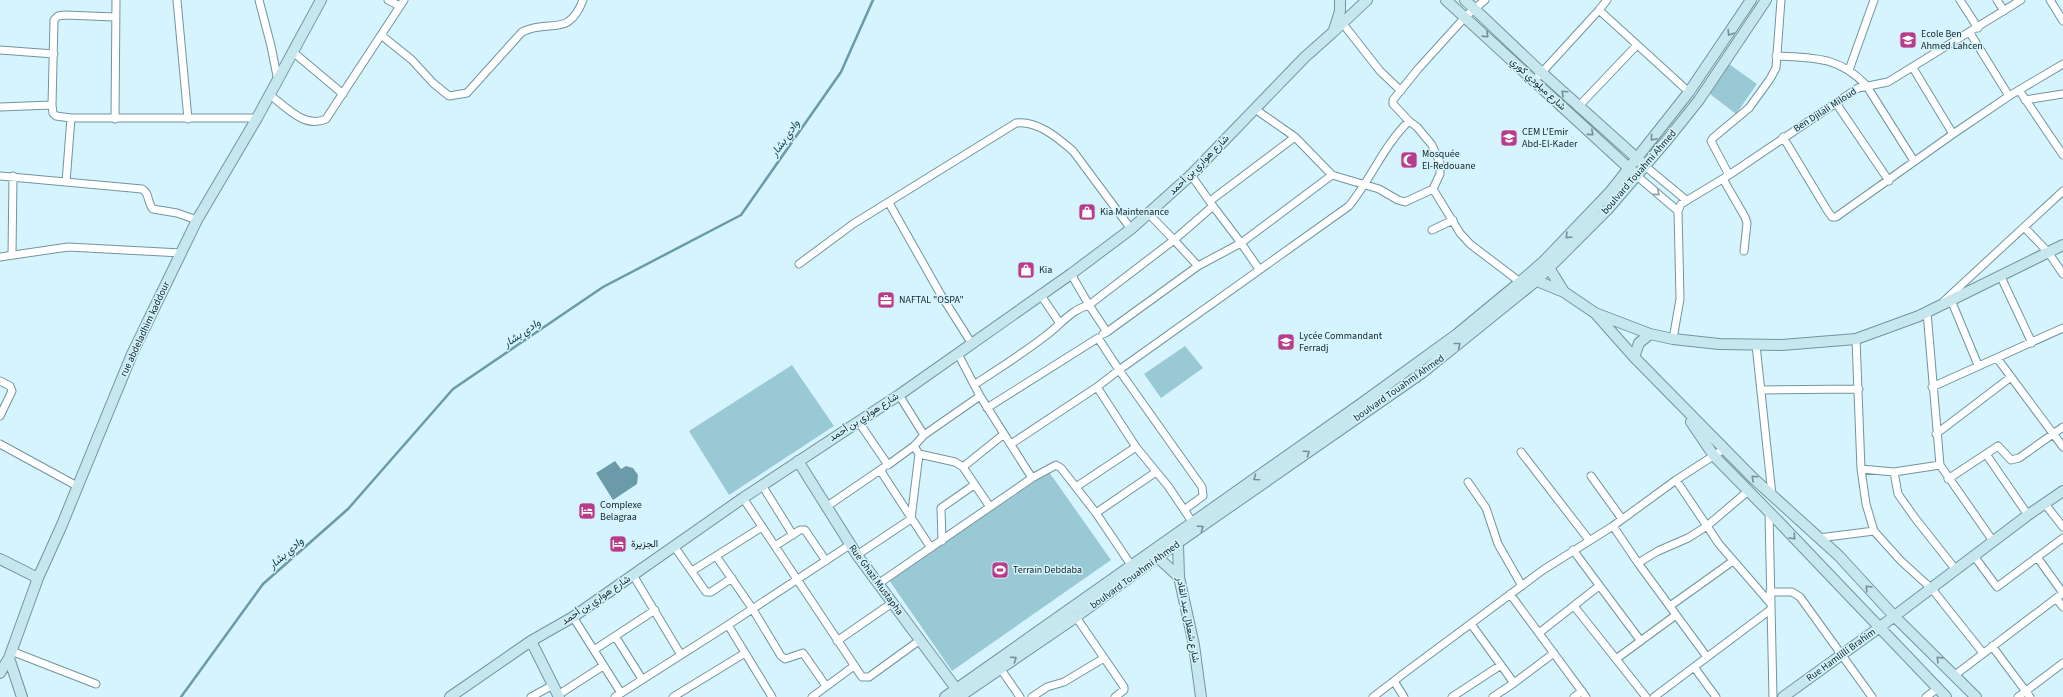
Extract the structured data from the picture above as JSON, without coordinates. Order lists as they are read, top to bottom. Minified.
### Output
{"streets":{"main road":["شارع ميلودي كوري","شارع هواري بن أحمد","boulvard Touahmi Ahmed","rue abdeladhim kaddour","Rue Ghazi Mustapha","شارع شعلال عبد القادر","Rue Hamlilli Brahim"],"street":["Ben Djilali Miloud"]},"crossings":[["شارع ميلودي كوري","boulvard Touahmi Ahmed"],["شارع هواري بن أحمد","Rue Ghazi Mustapha"],["boulvard Touahmi Ahmed","Rue Ghazi Mustapha"],["boulvard Touahmi Ahmed","شارع شعلال عبد القادر"]],"water":["وادي بشار"],"places":{"school or university":["Ecole Ben Ahmed Lahcen","CEM L'Emir Abd-El-Kader","Lycée Commandant Ferradj"],"mosque":["Mosquée El-Redouane"],"shop":["Kia Maintenance","Kia"],"office":["NAFTAL \"OSPA\""],"hotel":["Complexe Belagraa","الجزيرة"],"sports":["Terrain Debdaba"]}}
